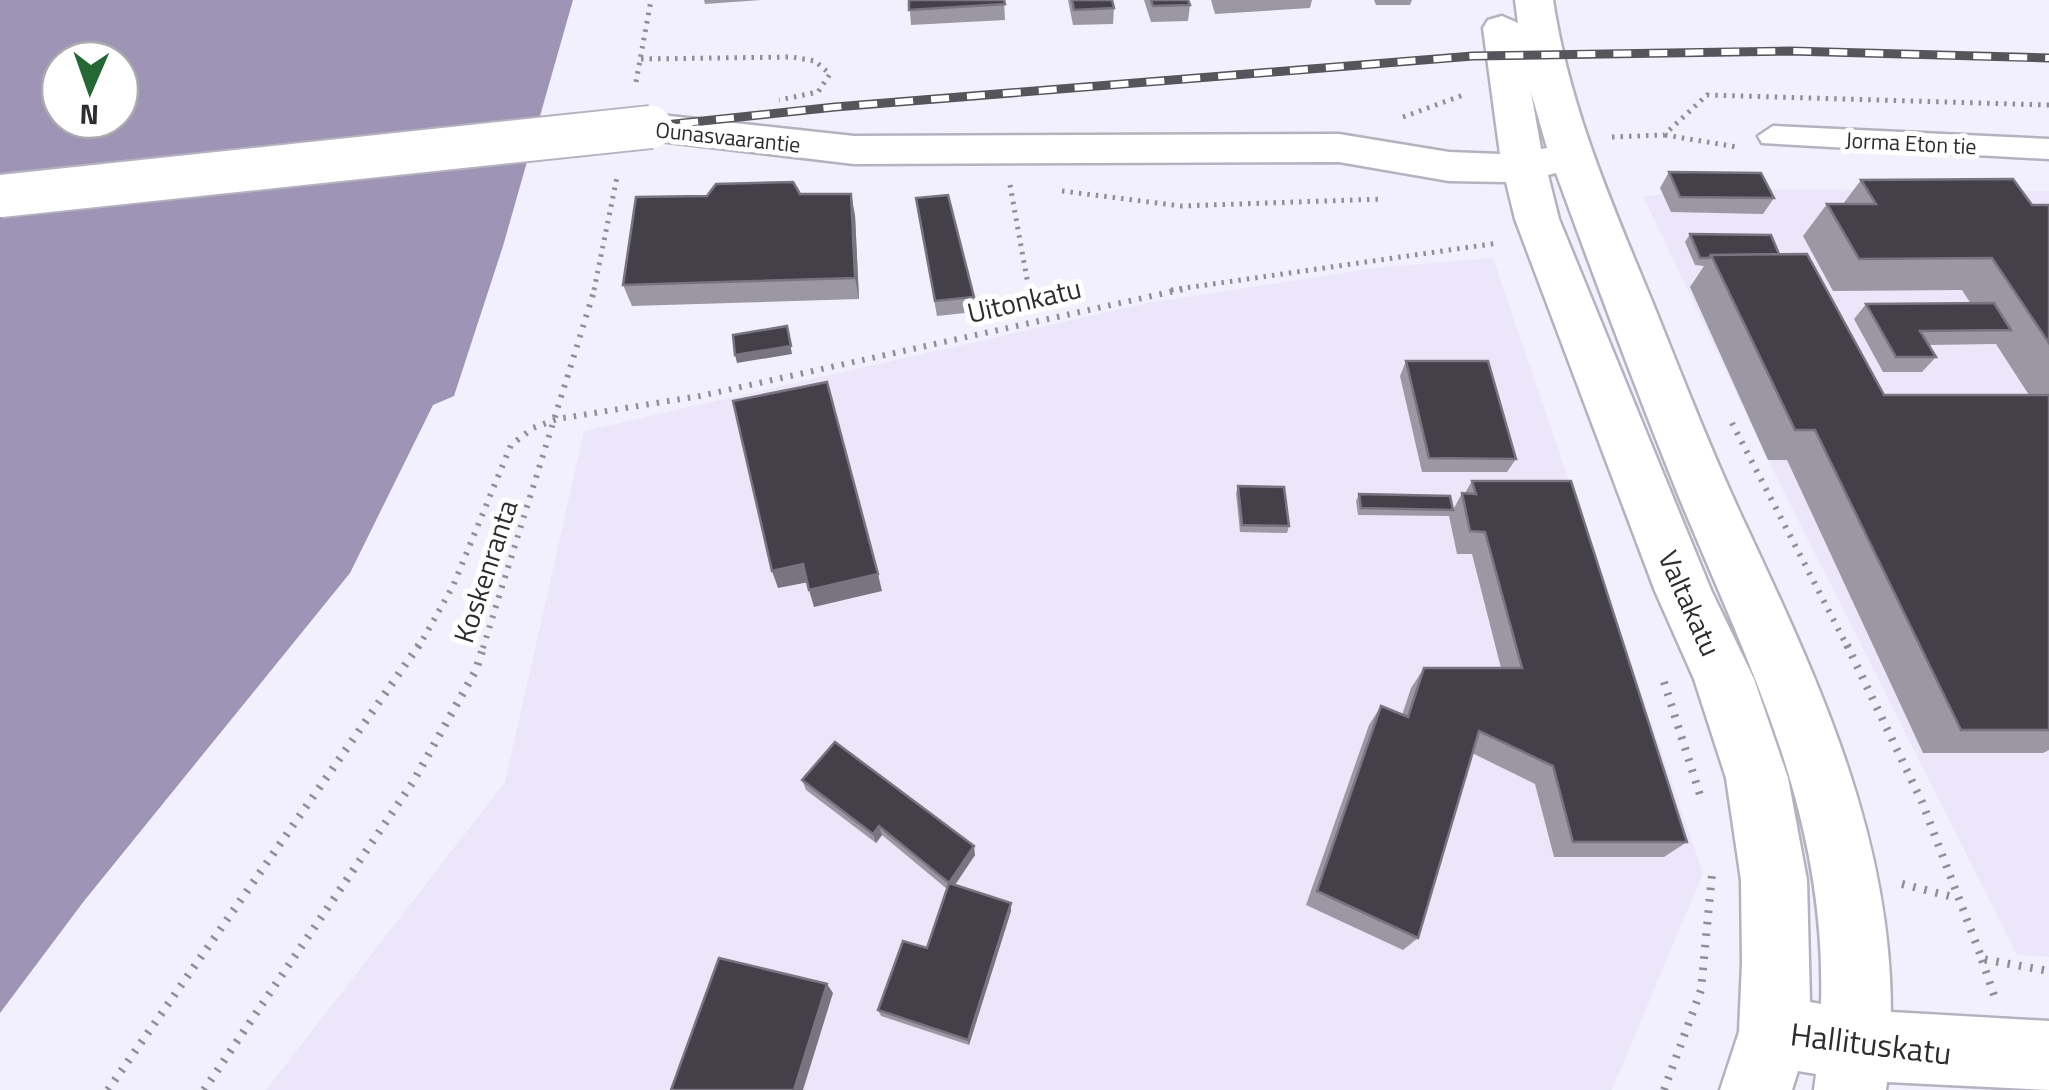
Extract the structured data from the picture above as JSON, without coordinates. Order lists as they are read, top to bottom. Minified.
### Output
{"streets":{"street":["Ounasvaarantie","Jorma Eton tie","Valtakatu","Hallituskatu"],"path":["Uitonkatu","Koskenranta"]},"crossings":[["Ounasvaarantie","Valtakatu"],["Uitonkatu","Koskenranta"],["Valtakatu","Hallituskatu"]],"north":"bottom"}
